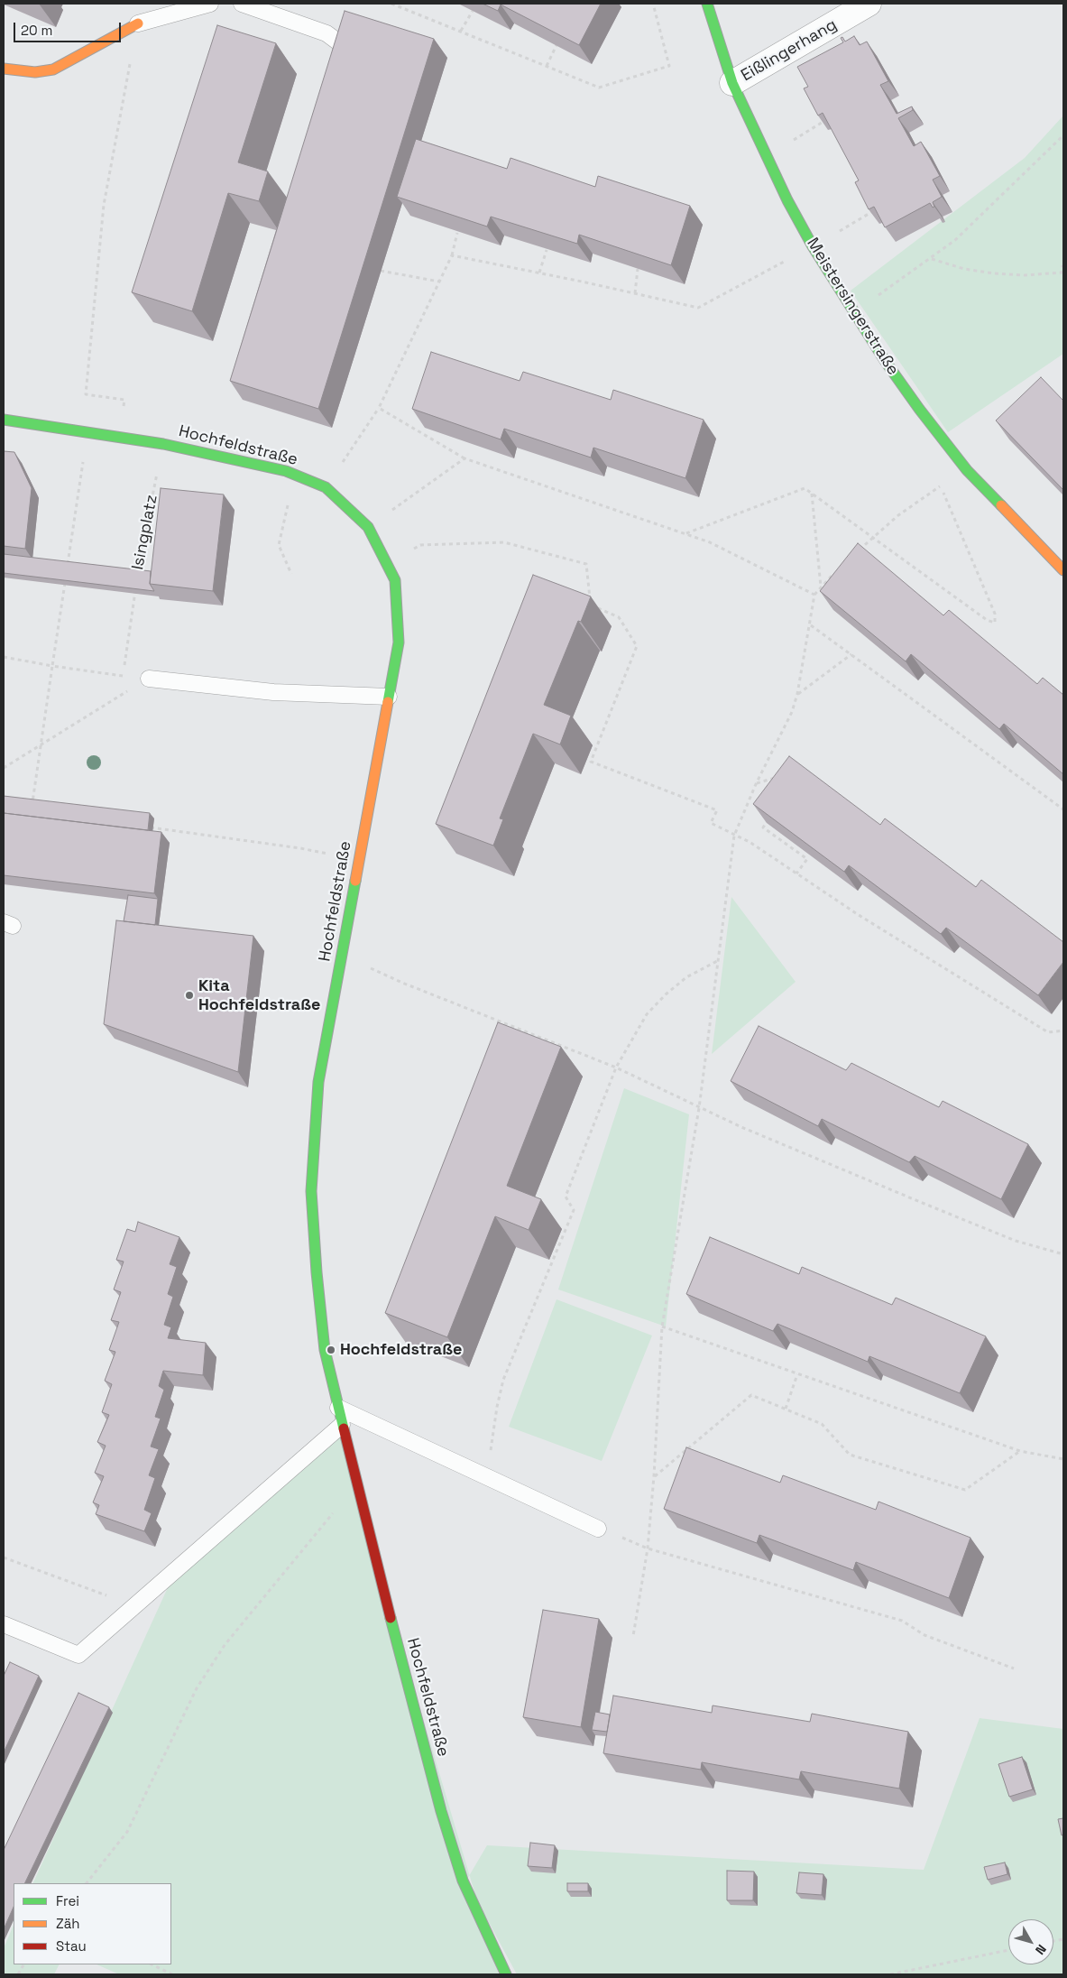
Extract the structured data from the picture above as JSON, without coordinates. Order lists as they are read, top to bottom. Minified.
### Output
{"streets":{"street":["Eißlingerhang","Meistersingerstraße","Hochfeldstraße"],"path":["Isingplatz"]},"crossings":[["Eißlingerhang","Meistersingerstraße"],["Hochfeldstraße","Isingplatz"]],"places":["Kita Hochfeldstraße","Hochfeldstraße"],"legend":["Frei","Zäh","Stau"],"scale_bar":"20 m","north":"bottom right"}
